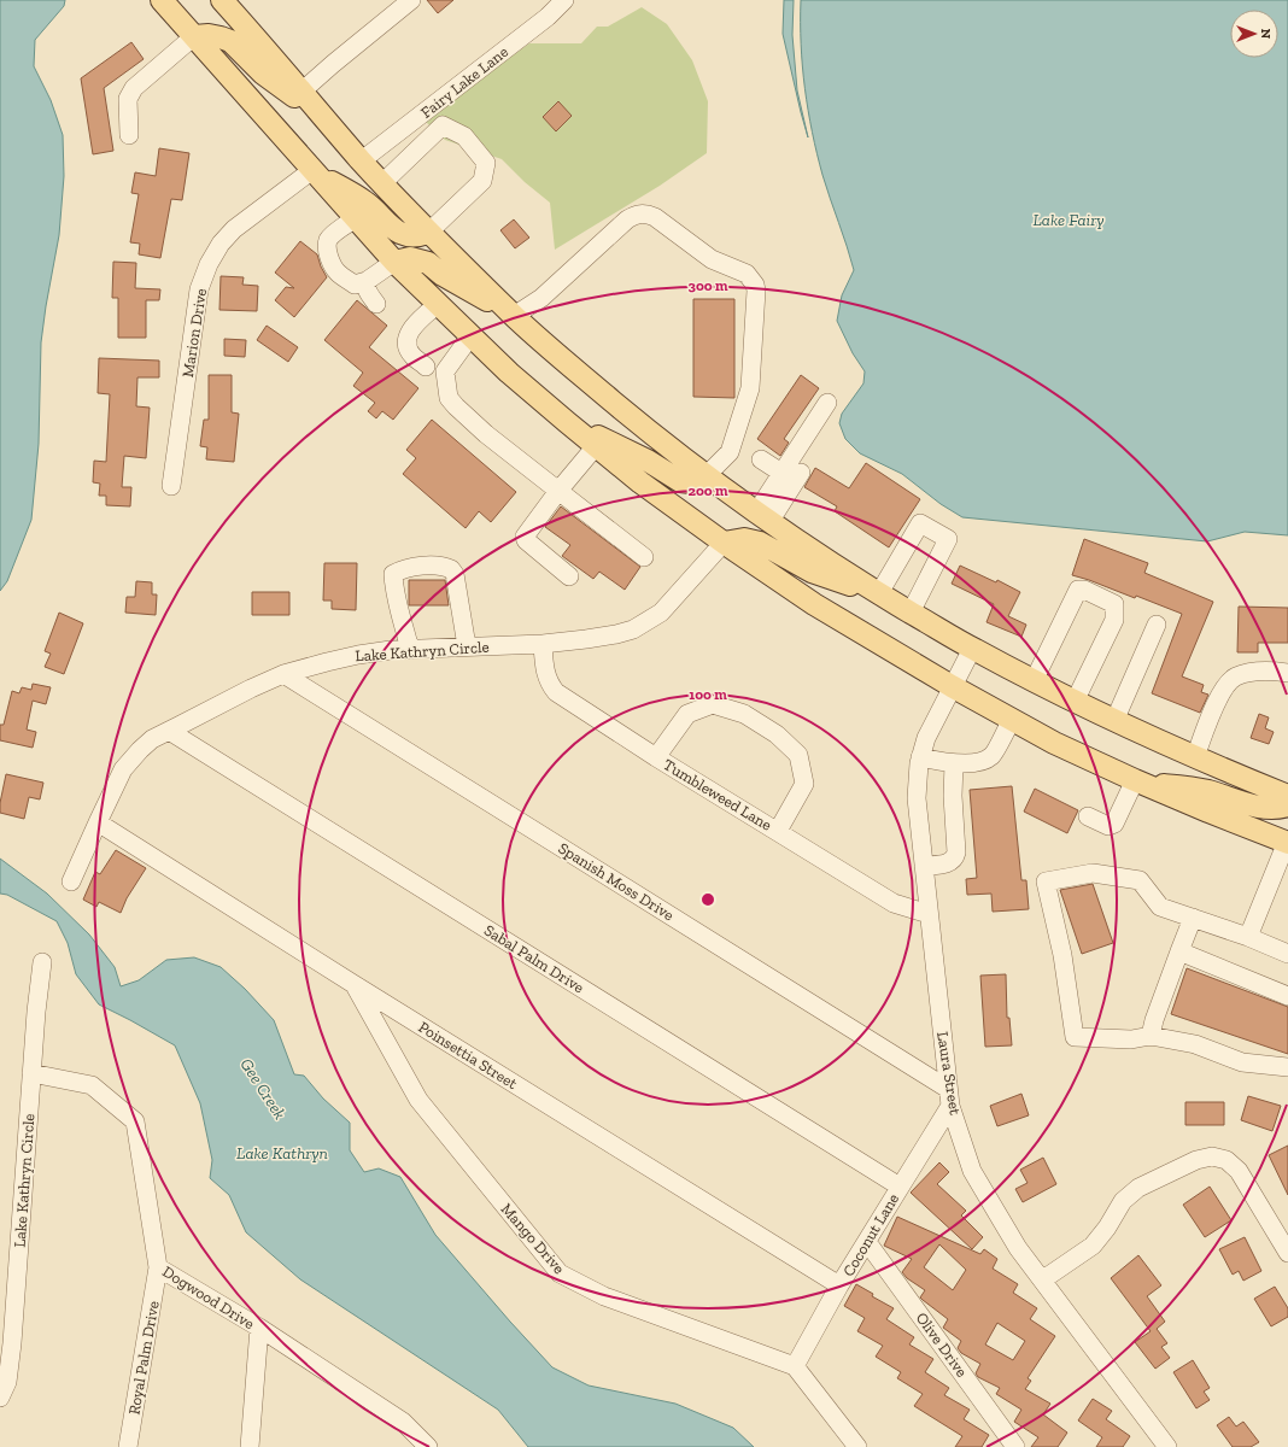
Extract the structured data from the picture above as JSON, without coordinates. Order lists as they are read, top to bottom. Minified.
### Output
{"streets":{"street":["Fairy Lake Lane","Marion Drive","Lake Kathryn Circle","Tumbleweed Lane","Spanish Moss Drive","Sabal Palm Drive","Poinsettia Street","Laura Street","Coconut Lane","Mango Drive","Dogwood Drive","Olive Drive","Royal Palm Drive"]},"crossings":[["Lake Kathryn Circle","Tumbleweed Lane"],["Lake Kathryn Circle","Spanish Moss Drive"],["Lake Kathryn Circle","Sabal Palm Drive"],["Lake Kathryn Circle","Poinsettia Street"],["Lake Kathryn Circle","Dogwood Drive"],["Tumbleweed Lane","Laura Street"],["Spanish Moss Drive","Laura Street"],["Spanish Moss Drive","Coconut Lane"],["Sabal Palm Drive","Coconut Lane"],["Poinsettia Street","Coconut Lane"],["Poinsettia Street","Mango Drive"],["Laura Street","Coconut Lane"],["Coconut Lane","Mango Drive"],["Coconut Lane","Olive Drive"],["Dogwood Drive","Royal Palm Drive"]],"water":["Lake Fairy","Gee Creek","Lake Kathryn"],"north":"right","rings":["300 m","200 m","100 m"]}
